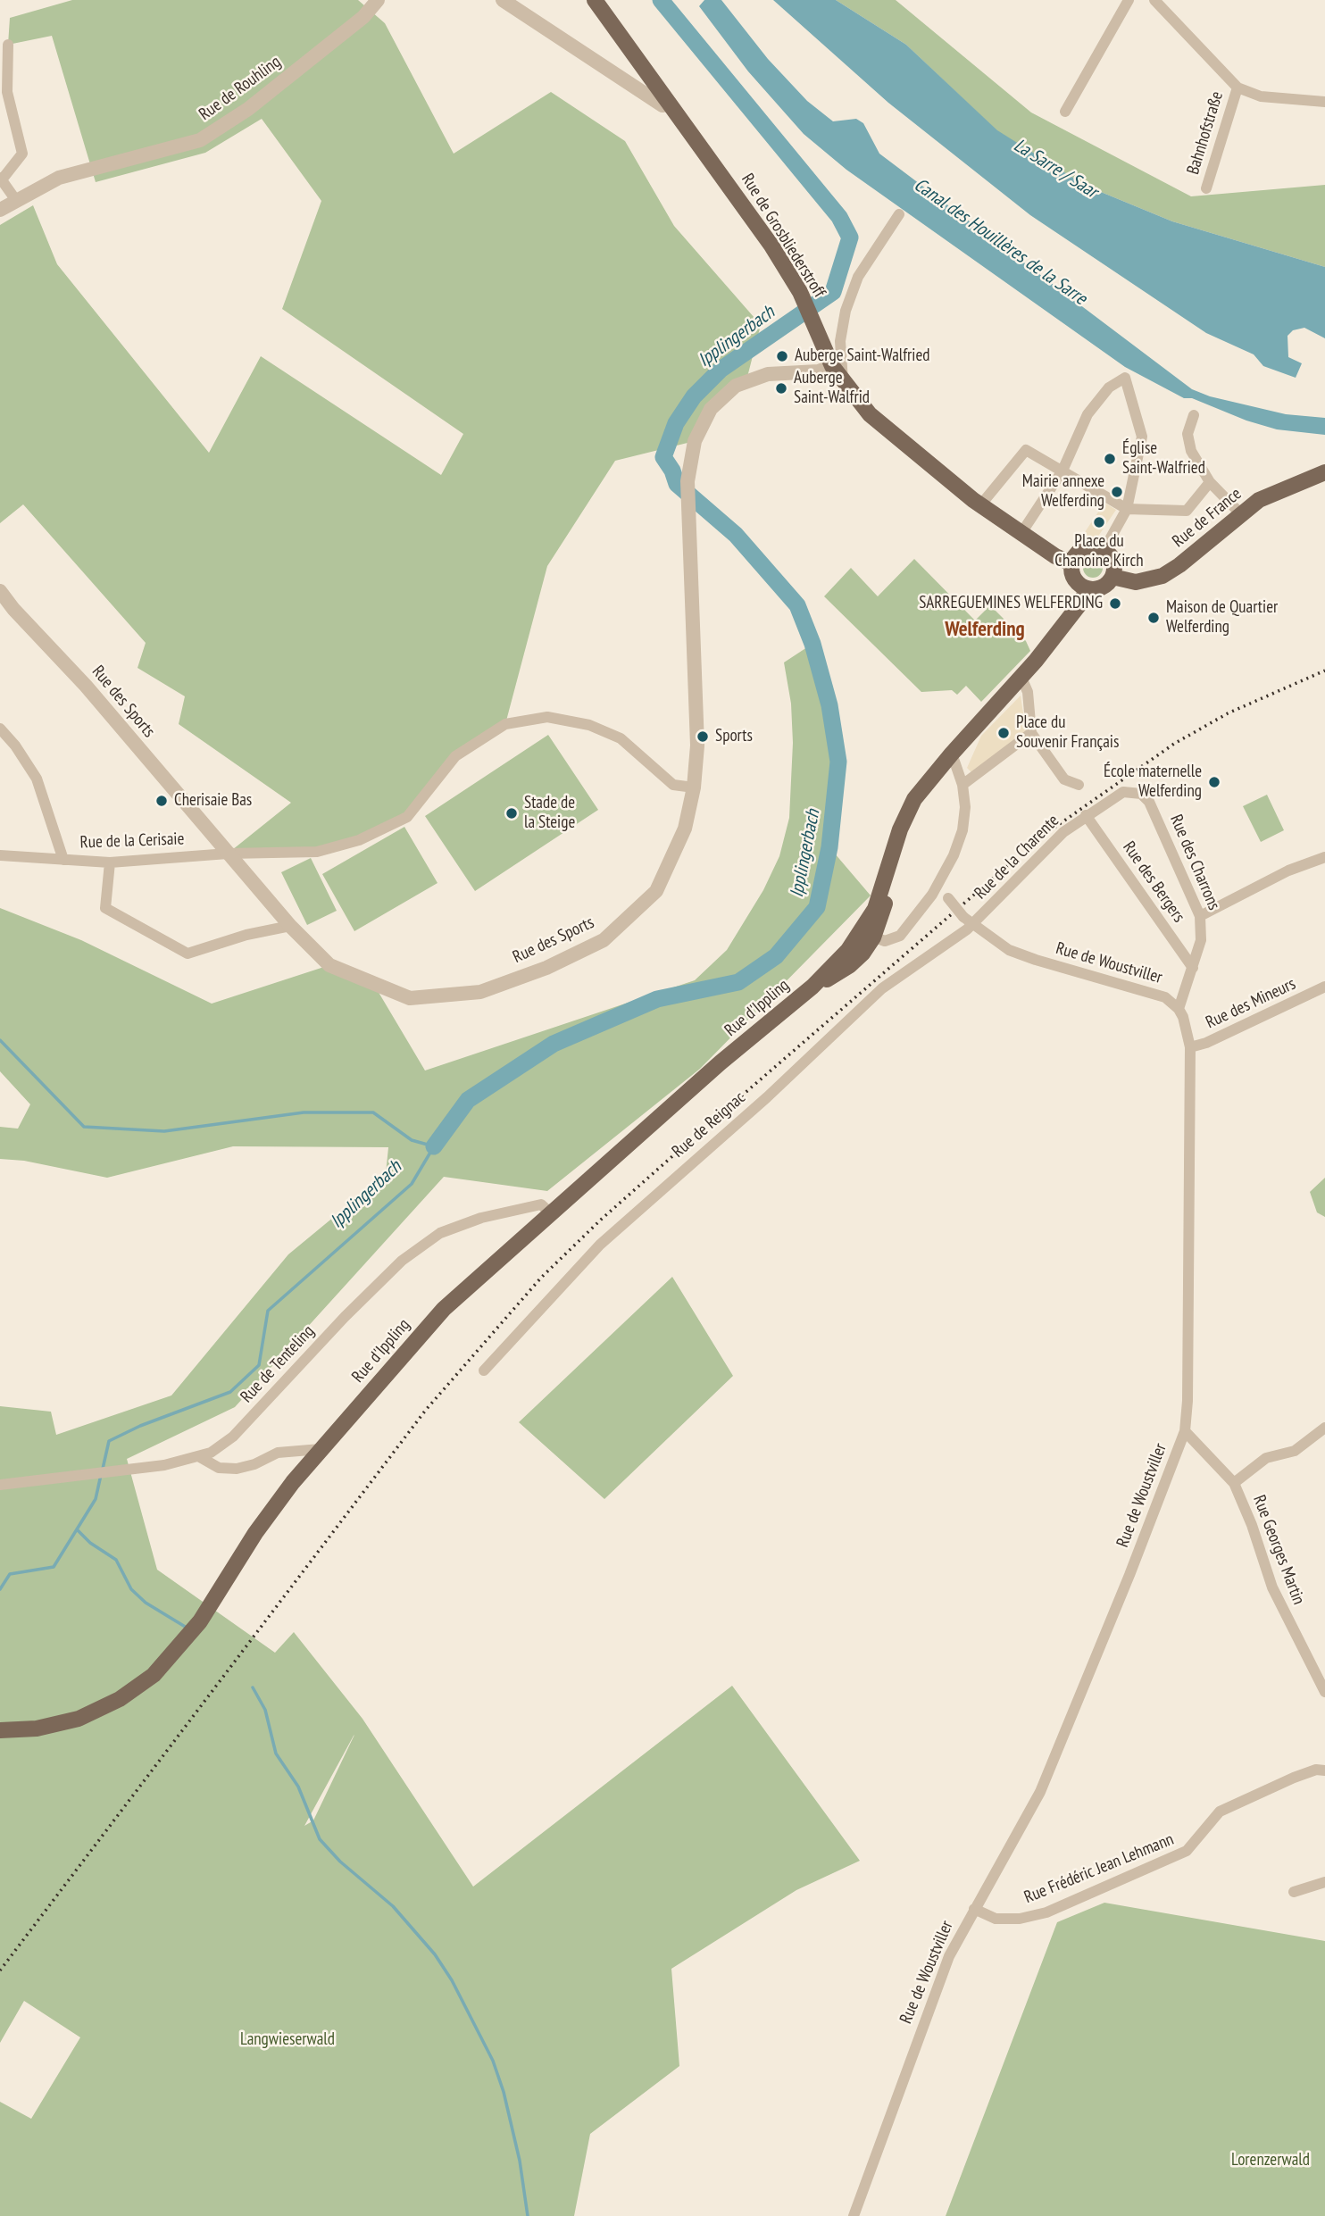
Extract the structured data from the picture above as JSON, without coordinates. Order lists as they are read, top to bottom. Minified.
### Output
{"streets":{"main road":["Rue de Grosbliederstroff","Rue de France","Rue d'Ippling"],"street":["Rue de Rouhling","Bahnhofstraße","Rue des Sports","Rue de la Cerisaie","Rue de la Charente","Rue des Charrons","Rue des Bergers","Rue de Woustviller","Rue des Mineurs","Rue de Reignac","Rue de Tenteling","Rue Georges Martin","Rue Frédéric Jean Lehmann"]},"crossings":[["Rue de Grosbliederstroff","Rue de France"],["Rue de Grosbliederstroff","Rue des Sports"],["Rue de Grosbliederstroff","Rue d'Ippling"],["Rue de France","Rue d'Ippling"],["Rue des Sports","Rue de la Cerisaie"],["Rue de la Charente","Rue des Charrons"],["Rue de la Charente","Rue des Bergers"],["Rue de la Charente","Rue de Woustviller"],["Rue de la Charente","Rue de Reignac"],["Rue des Charrons","Rue des Bergers"],["Rue des Charrons","Rue de Woustviller"],["Rue de Woustviller","Rue des Mineurs"],["Rue de Woustviller","Rue de Reignac"],["Rue de Woustviller","Rue Georges Martin"],["Rue de Woustviller","Rue Frédéric Jean Lehmann"],["Rue d'Ippling","Rue de Tenteling"]],"districts":["Welferding"],"water":["La Sarre / Saar","Canal des Houillères de la Sarre","Ipplingerbach"],"parks":["Langwieserwald","Lorenzerwald"],"places":["Auberge Saint-Walfried","Auberge Saint-Walfrid","Église Saint-Walfried","Mairie annexe Welferding","Place du Chanoine Kirch","SARREGUEMINES WELFERDING","Maison de Quartier Welferding","Place du Souvenir Français","Sports","École maternelle Welferding","Cherisaie Bas","Stade de la Steige"]}
